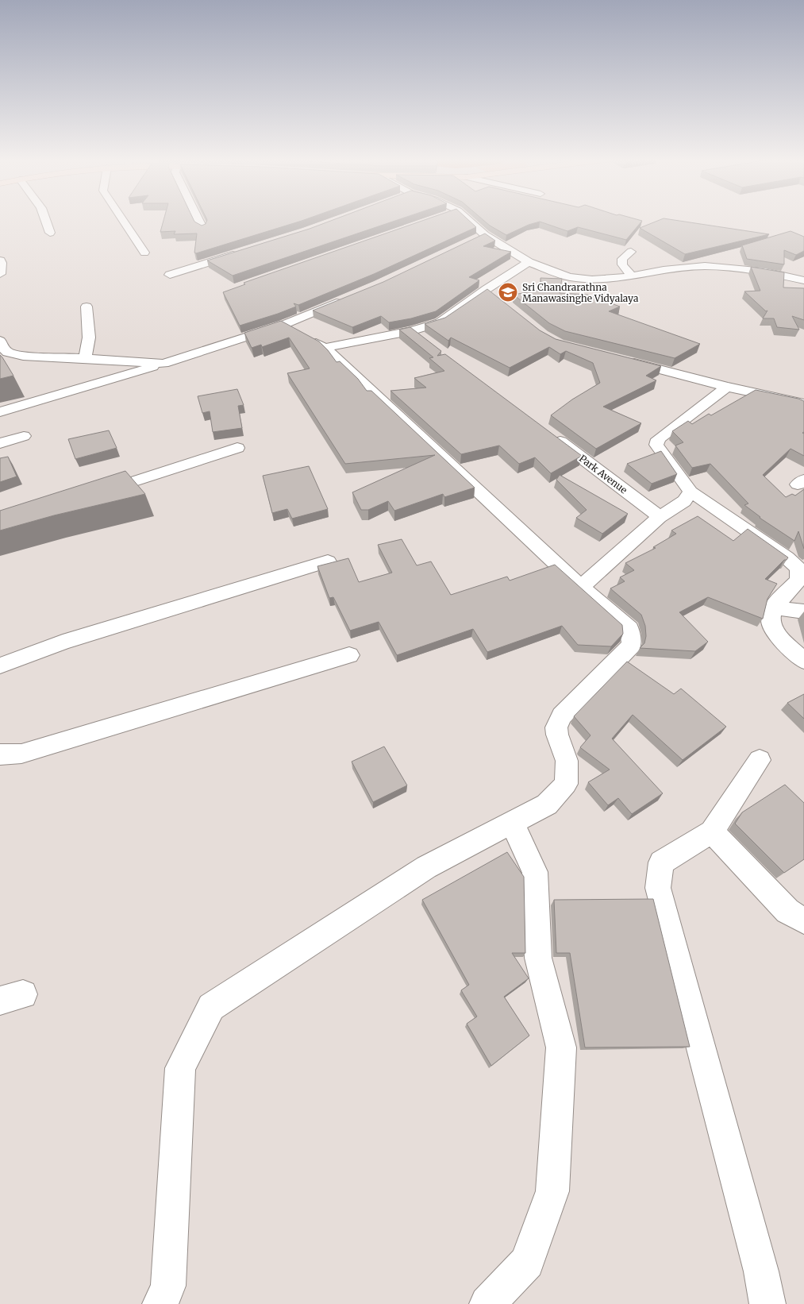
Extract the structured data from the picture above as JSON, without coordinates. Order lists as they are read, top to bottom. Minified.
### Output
{"streets":{"street":["Park Avenue"]},"places":{"school or university":["Sri Chandrarathna Manawasinghe Vidyalaya"]}}
